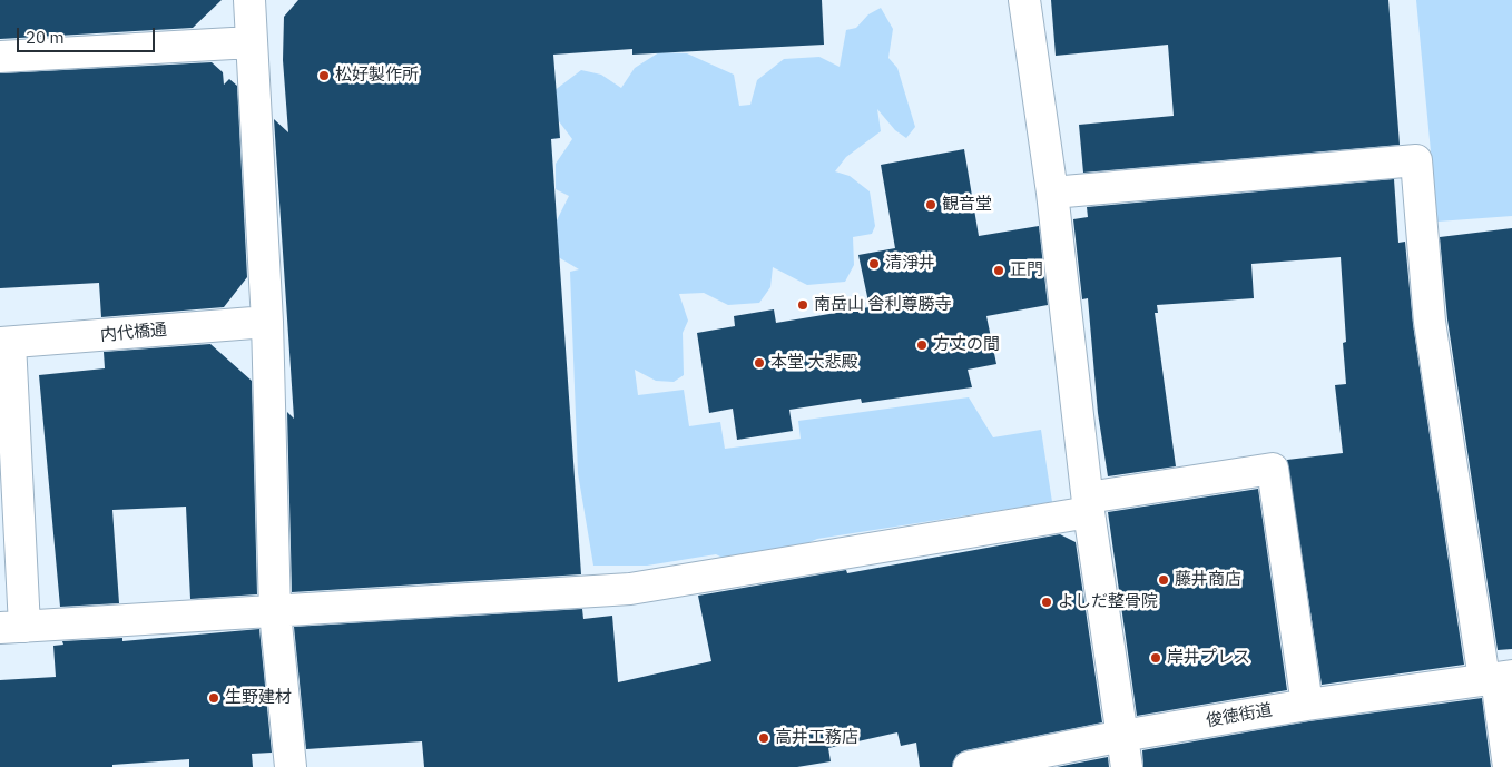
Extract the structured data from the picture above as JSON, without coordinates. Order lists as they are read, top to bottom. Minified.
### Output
{"streets":{"street":["内代橋通","俊徳街道"]},"places":["松好製作所","観音堂","清淨井","正門","南岳山 舎利尊勝寺","方丈の間","本堂 大悲殿","藤井商店","よしだ整骨院","岸井プレス","生野建材","高井工務店"],"scale_bar":"20 m"}
